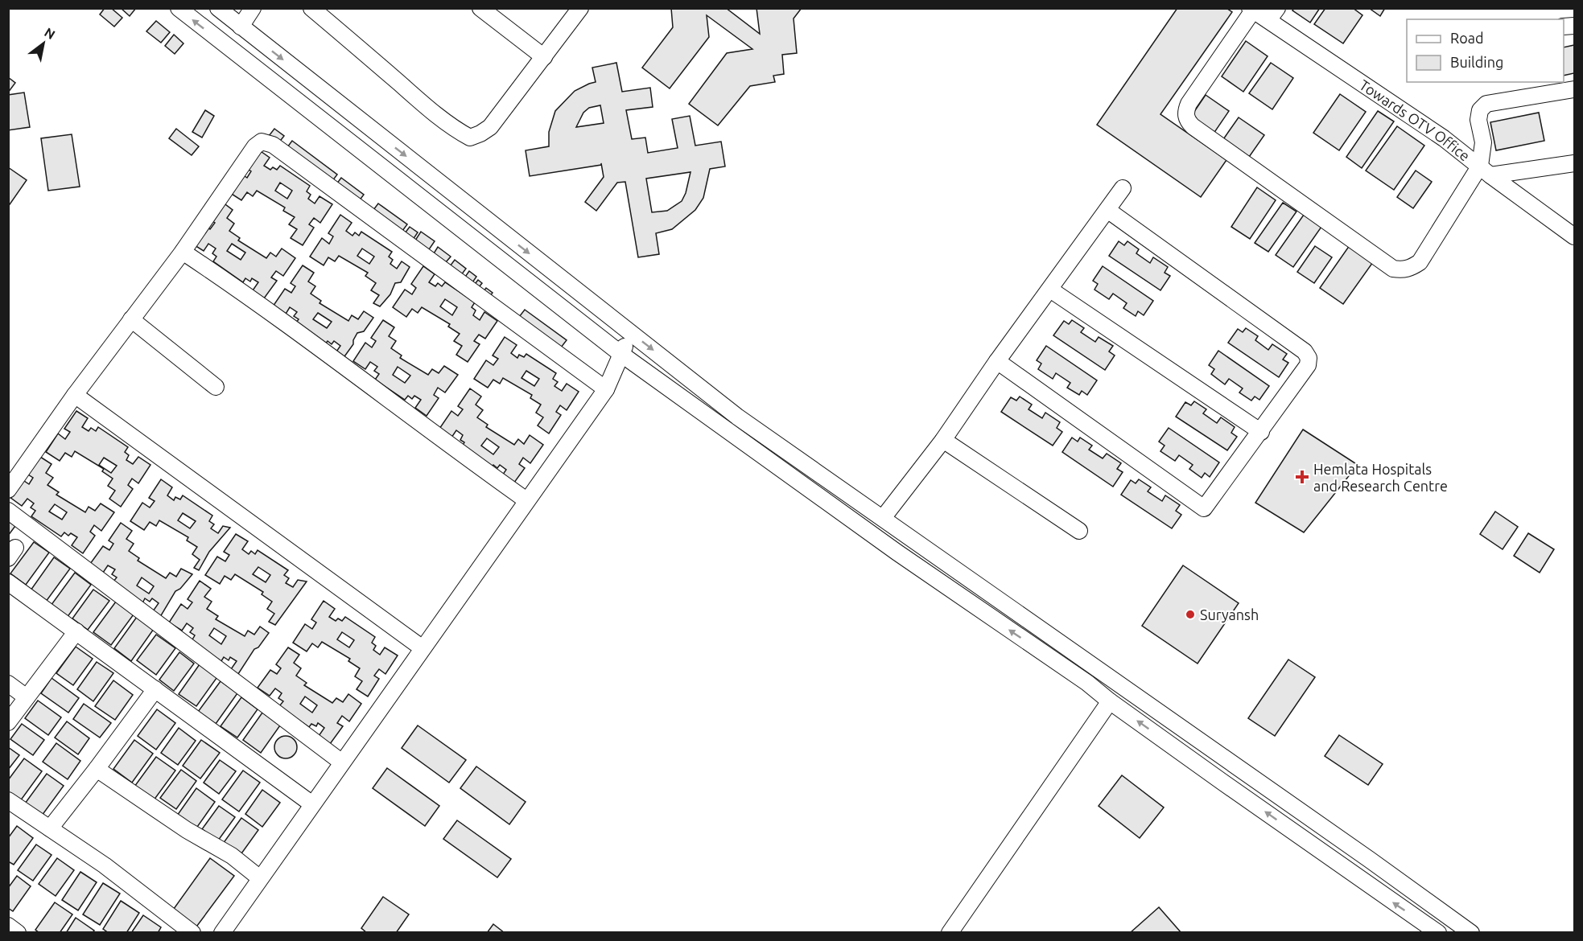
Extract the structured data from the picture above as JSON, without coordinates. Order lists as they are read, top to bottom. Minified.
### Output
{"streets":{"street":["Towards OTV Office"]},"places":{"health":["Hemlata Hospitals and Research Centre"],"other":["Suryansh"]},"legend":["Road","Building"],"north":"top right"}
